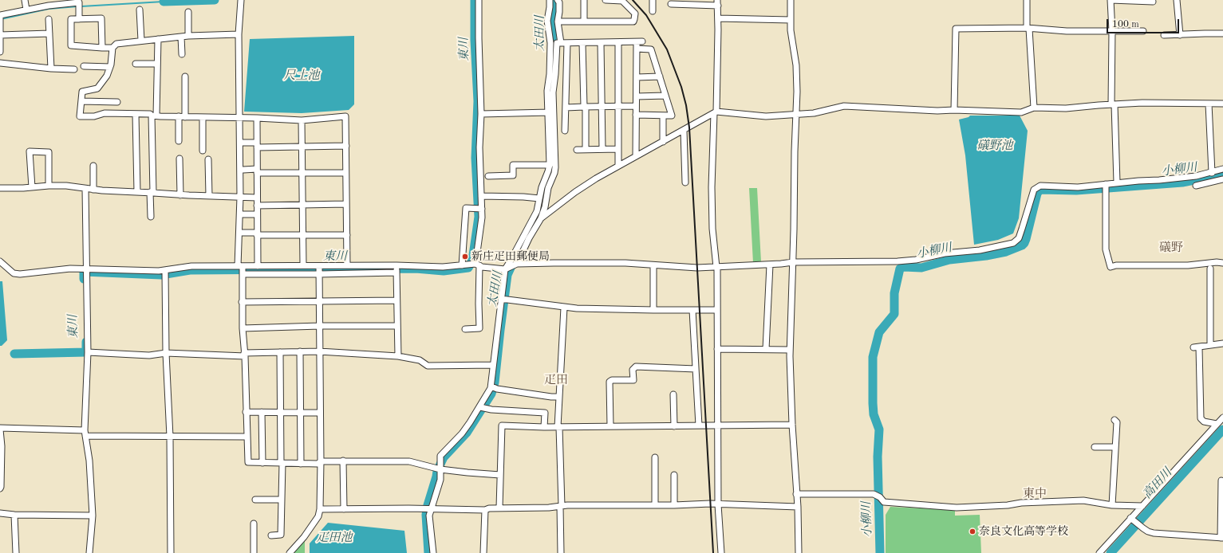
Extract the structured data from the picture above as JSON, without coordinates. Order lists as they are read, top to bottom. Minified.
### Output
{"districts":["礒野","疋田","東中"],"water":["太田川","東川","尺土池","礒野池","小柳川","高田川","疋田池"],"places":["新庄疋田郵便局","奈良文化高等学校"],"scale_bar":"100 m"}
